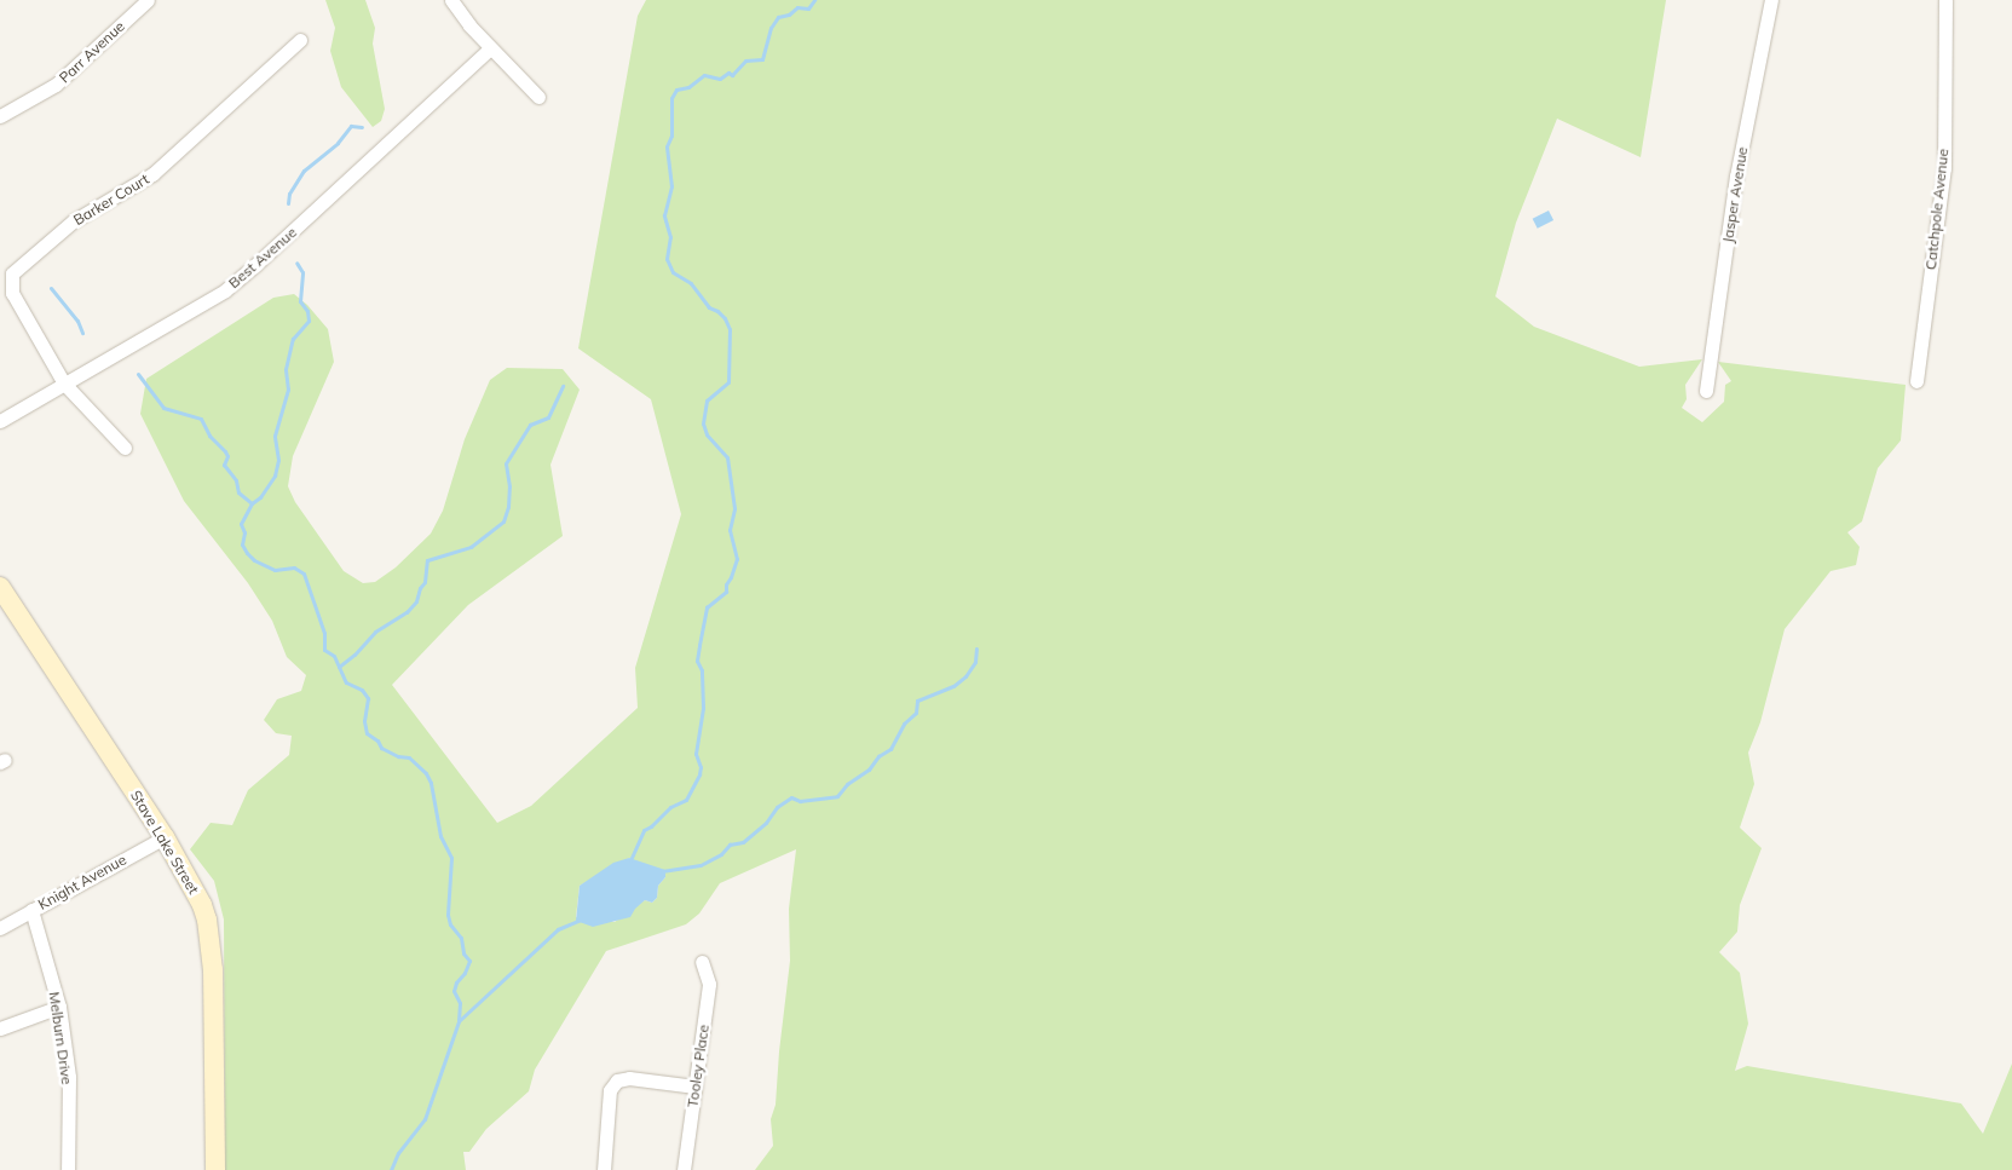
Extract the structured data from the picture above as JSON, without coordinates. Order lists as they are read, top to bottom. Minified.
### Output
{"streets":{"main road":["Stave Lake Street"],"street":["Parr Avenue","Jasper Avenue","Barker Court","Catchpole Avenue","Best Avenue","Knight Avenue","Melburn Drive","Tooley Place"]},"crossings":[["Barker Court","Best Avenue"],["Stave Lake Street","Knight Avenue"],["Knight Avenue","Melburn Drive"]]}
